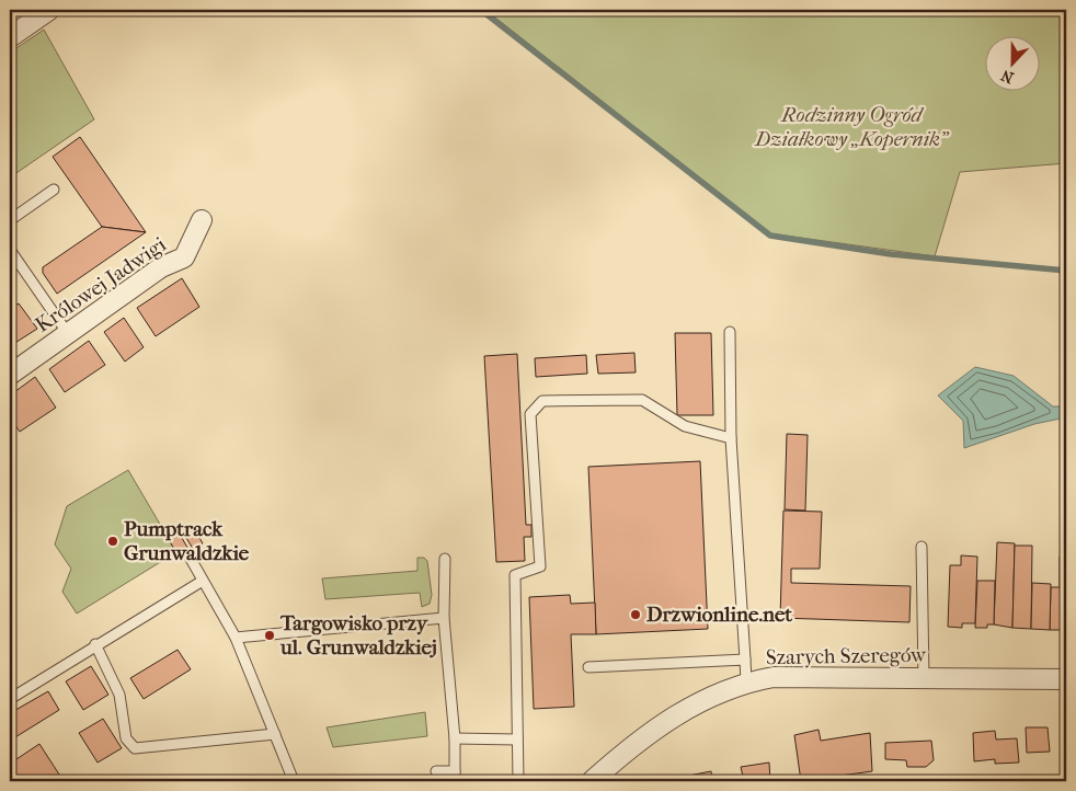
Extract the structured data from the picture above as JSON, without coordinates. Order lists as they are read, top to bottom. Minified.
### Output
{"streets":{"street":["Królowej Jadwigi","Szarych Szeregów"]},"parks":["Rodzinny Ogród Działkowy „Kopernik”"],"places":["Pumptrack Grunwaldzkie","Drzwionline.net","Targowisko przy ul. Grunwaldzkiej"],"north":"bottom"}
